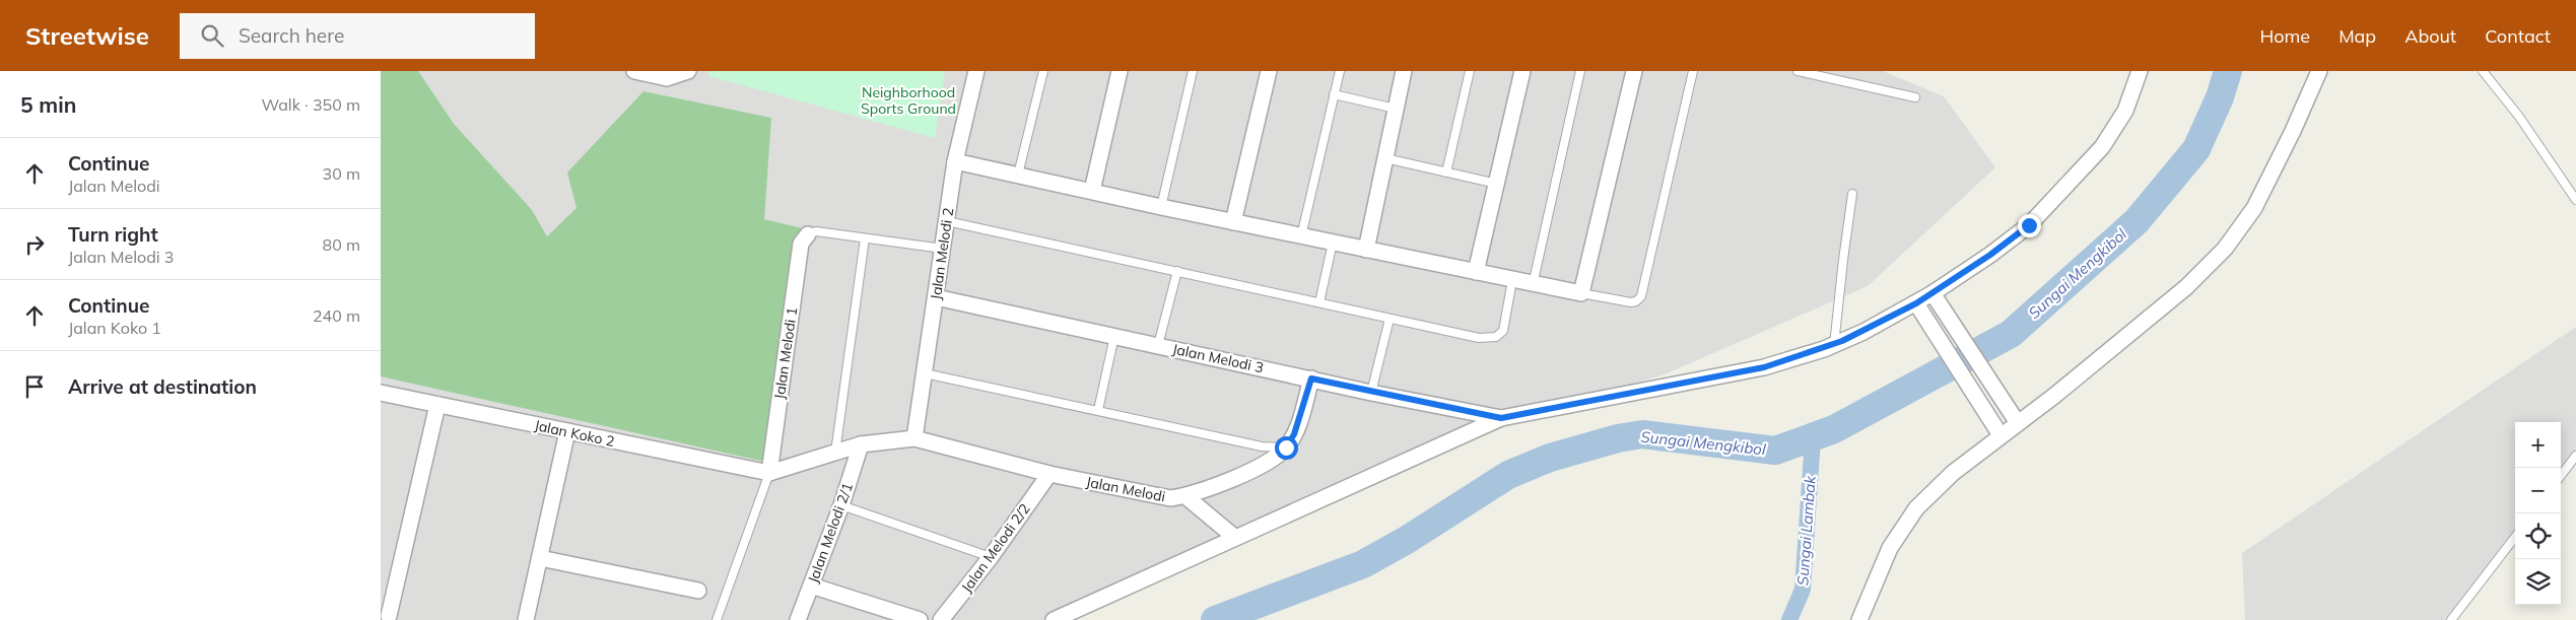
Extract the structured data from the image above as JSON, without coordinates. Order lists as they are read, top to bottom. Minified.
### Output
{"streets":{"street":["Jalan Melodi 2","Jalan Melodi 1","Jalan Melodi 3","Jalan Koko 2","Jalan Melodi","Jalan Melodi 2/1","Jalan Melodi 2/2"]},"crossings":[["Jalan Melodi 2","Jalan Melodi 3"],["Jalan Melodi 2","Jalan Melodi"],["Jalan Melodi 1","Jalan Koko 2"],["Jalan Melodi 3","Jalan Melodi"],["Jalan Melodi","Jalan Melodi 2/2"]],"water":["Sungai Mengkibol","Sungai Lambak"],"parks":["Neighborhood Sports Ground"],"page":{"header":"Streetwise","search":"Search here","nav":["Home","Map","About","Contact"],"heading":["5 min","Walk · 350 m"],"list":[["Continue","Jalan Melodi","30 m"],["Turn right","Jalan Melodi 3","80 m"],["Continue","Jalan Koko 1","240 m"],"Arrive at destination"],"map_buttons":["+","−"]}}
